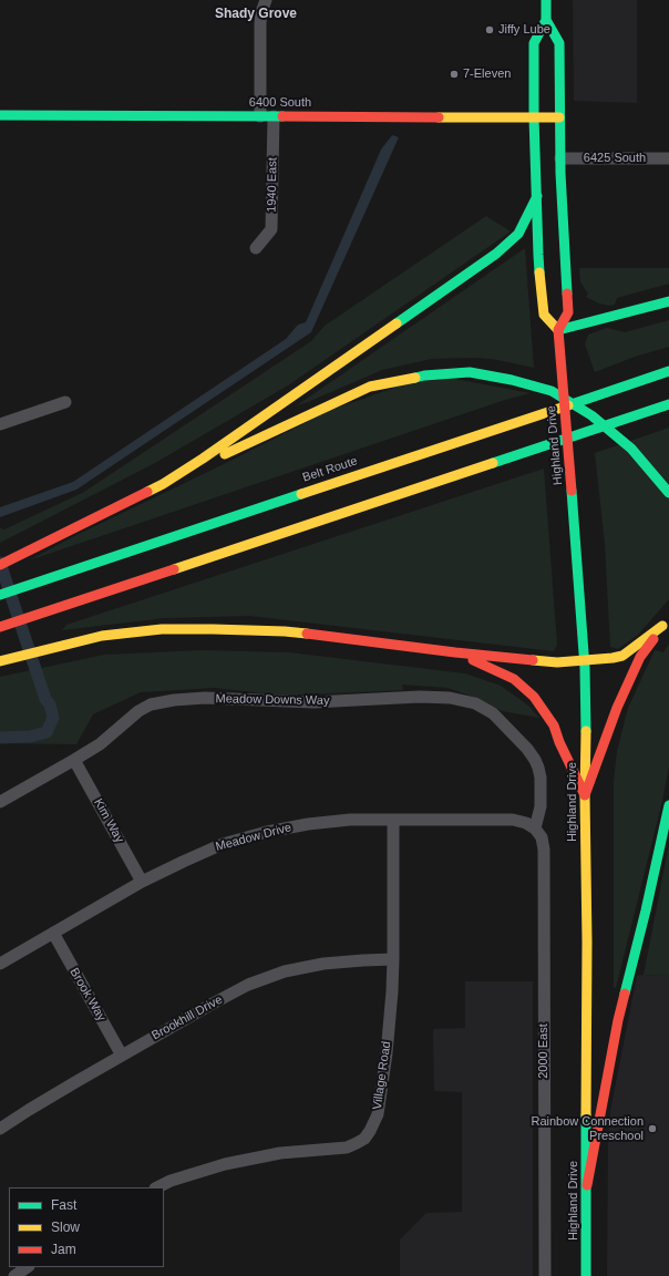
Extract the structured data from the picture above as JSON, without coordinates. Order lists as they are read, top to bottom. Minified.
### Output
{"streets":{"main road":["6400 South","Highland Drive","Belt Route"],"street":["6425 South","1940 East","Meadow Downs Way","Kim Way","Meadow Drive","Brook Way","Brookhill Drive","2000 East","Village Road"]},"crossings":[["6400 South","1940 East"],["6400 South","Highland Drive"],["6425 South","Highland Drive"],["Meadow Downs Way","Kim Way"],["Meadow Downs Way","Meadow Drive"],["Meadow Downs Way","2000 East"],["Kim Way","Meadow Drive"],["Meadow Drive","Brook Way"],["Meadow Drive","2000 East"],["Meadow Drive","Village Road"],["Brook Way","Brookhill Drive"],["Brookhill Drive","Village Road"]],"districts":["Shady Grove"],"places":["Jiffy Lube","7-Eleven","Rainbow Connection Preschool"],"legend":["Fast","Slow","Jam"]}
